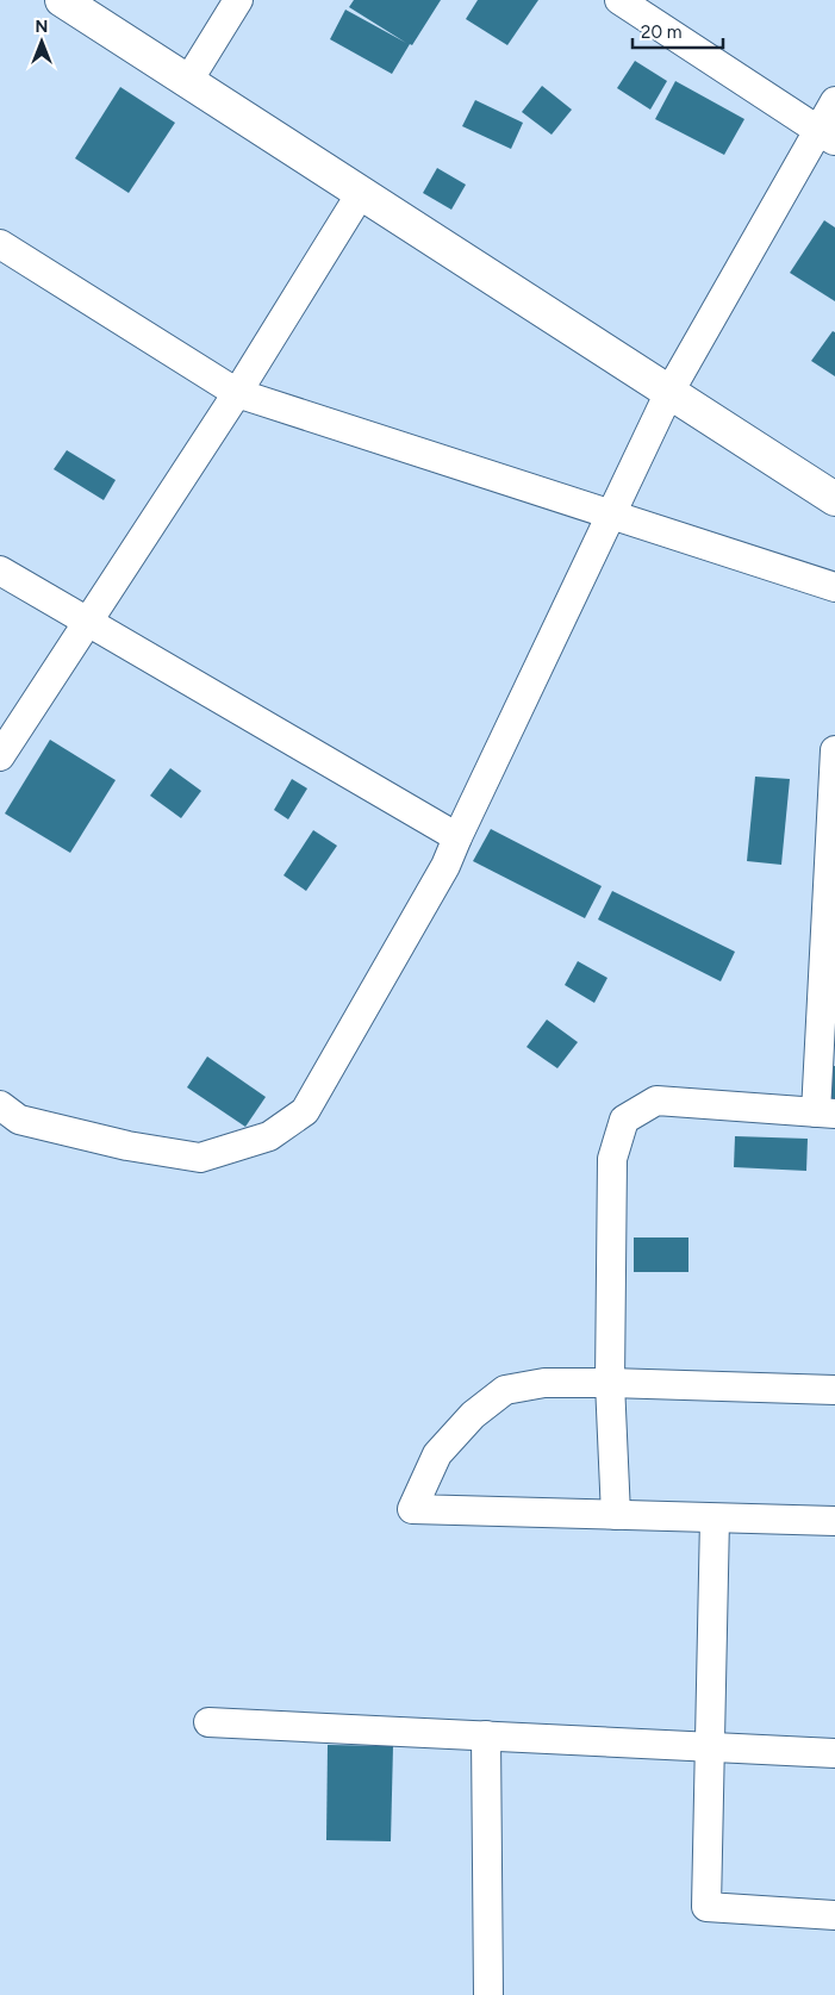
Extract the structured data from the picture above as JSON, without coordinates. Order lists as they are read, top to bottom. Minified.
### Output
{"scale_bar":"20 m","north":"top"}
